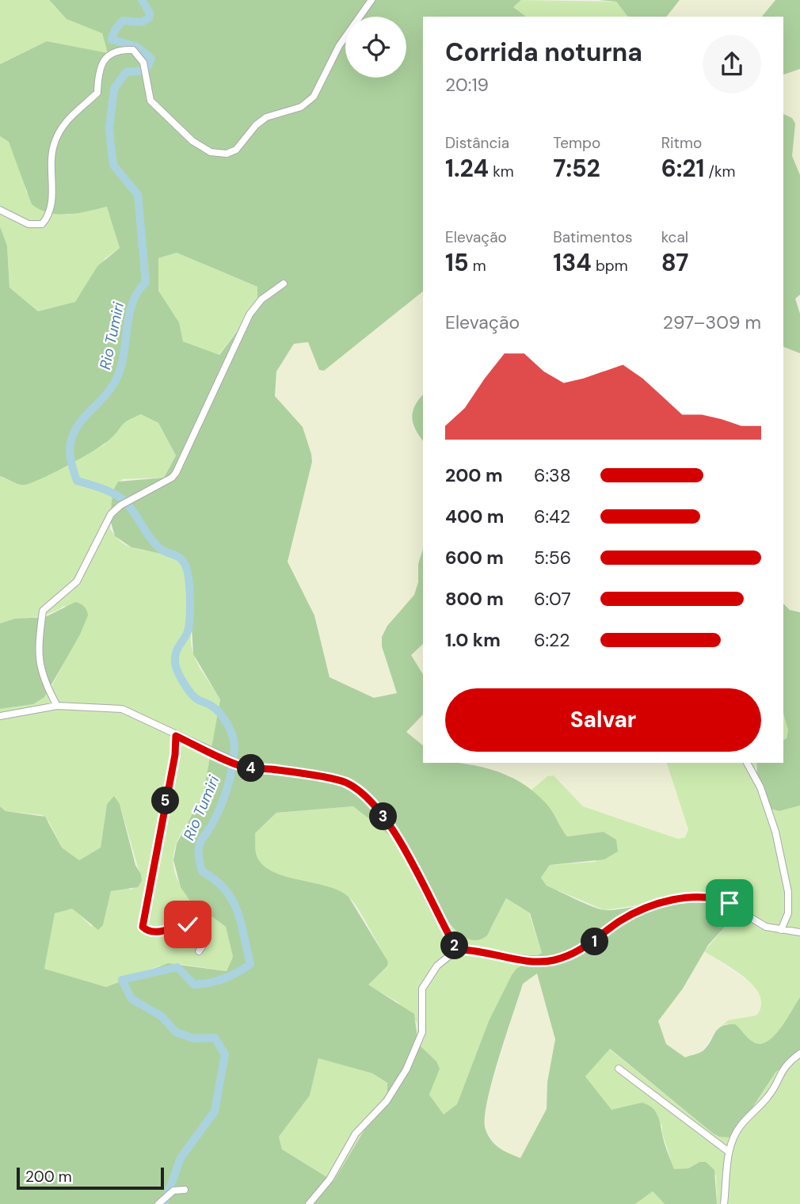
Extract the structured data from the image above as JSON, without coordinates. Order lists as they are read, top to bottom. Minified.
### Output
{"water":["Rio Tumiri"],"scale_bar":"200 m","page":{"heading":["Corrida noturna","20:19"],"stats":[["Distância","1.24 km"],["Tempo","7:52"],["Ritmo","6:21 /km"],["Elevação","15 m"],["Batimentos","134 bpm"],["kcal","87"]],"chart":["Elevação","297–309 m"],"list":[{"name":"200 m","note":"6:38"},{"name":"400 m","note":"6:42"},{"name":"600 m","note":"5:56"},{"name":"800 m","note":"6:07"},{"name":"1.0 km","note":"6:22"}],"buttons":"Salvar","pins":["4","5","3","1","2"],"scale":"200 m"}}
